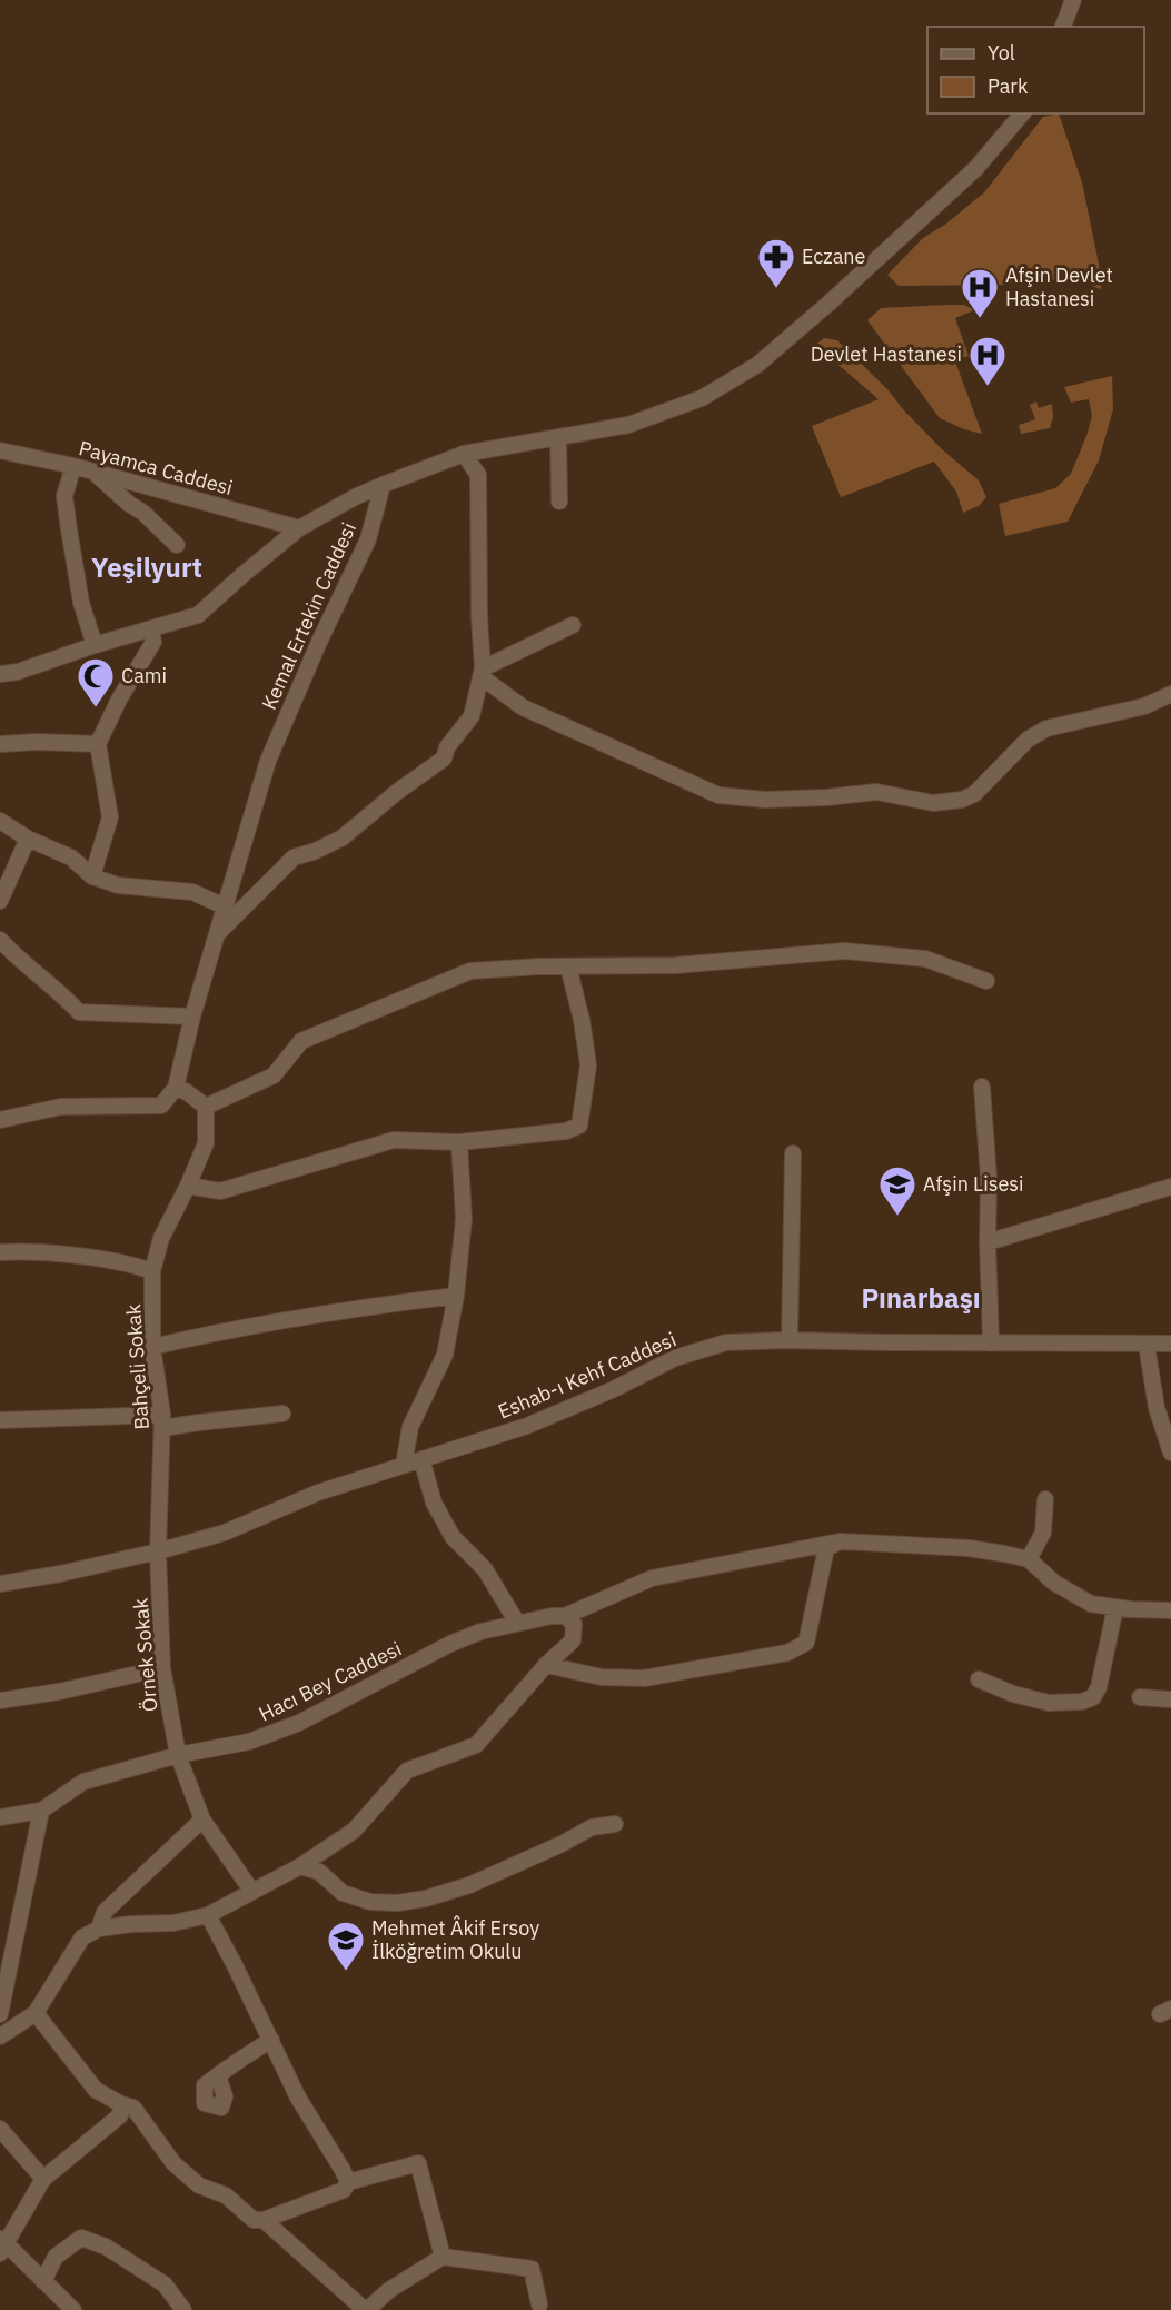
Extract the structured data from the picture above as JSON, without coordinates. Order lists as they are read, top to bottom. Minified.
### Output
{"streets":{"street":["Payamca Caddesi","Kemal Ertekin Caddesi","Bahçeli Sokak","Eshab-ı Kehf Caddesi","Örnek Sokak","Hacı Bey Caddesi"]},"crossings":[["Bahçeli Sokak","Eshab-ı Kehf Caddesi"],["Bahçeli Sokak","Örnek Sokak"],["Eshab-ı Kehf Caddesi","Örnek Sokak"],["Örnek Sokak","Hacı Bey Caddesi"]],"districts":["Yeşilyurt","Pınarbaşı"],"places":{"pharmacy":["Eczane"],"hospital":["Afşin Devlet Hastanesi","Devlet Hastanesi"],"mosque":["Cami"],"school or university":["Afşin Lisesi","Mehmet Âkif Ersoy İlköğretim Okulu"]},"legend":["Yol","Park"]}
